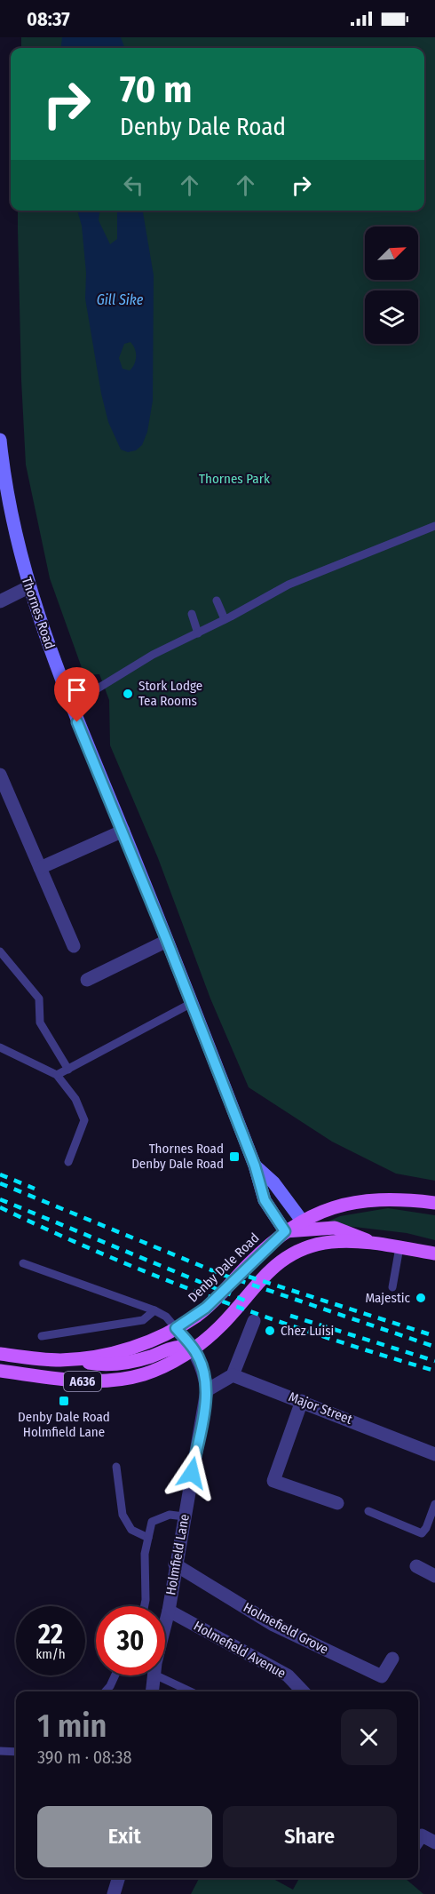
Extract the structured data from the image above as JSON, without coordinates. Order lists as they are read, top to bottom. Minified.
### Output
{"streets":{"main road":["Thornes Road","Denby Dale Road","A636"],"street":["Major Street","Holmfield Lane","Holmefield Grove","Holmefield Avenue"]},"crossings":[["Thornes Road","Denby Dale Road"],["Thornes Road","A636"],["Denby Dale Road","A636"],["Denby Dale Road","Holmfield Lane"],["A636","Holmfield Lane"],["Holmfield Lane","Holmefield Grove"],["Holmfield Lane","Holmefield Avenue"]],"water":["Gill Sike"],"parks":["Thornes Park"],"places":{"other":["Stork Lodge Tea Rooms","Majestic","Chez Luisi"],"transit":["Thornes Road Denby Dale Road","Denby Dale Road Holmfield Lane"]},"north":"top right","page":{"status":"08:37","turn":["70 m","Denby Dale Road"],"speed":"22 km/h","limit":"30","heading":["1 min","390 m · 08:38"],"buttons":["Exit","Share"]}}
